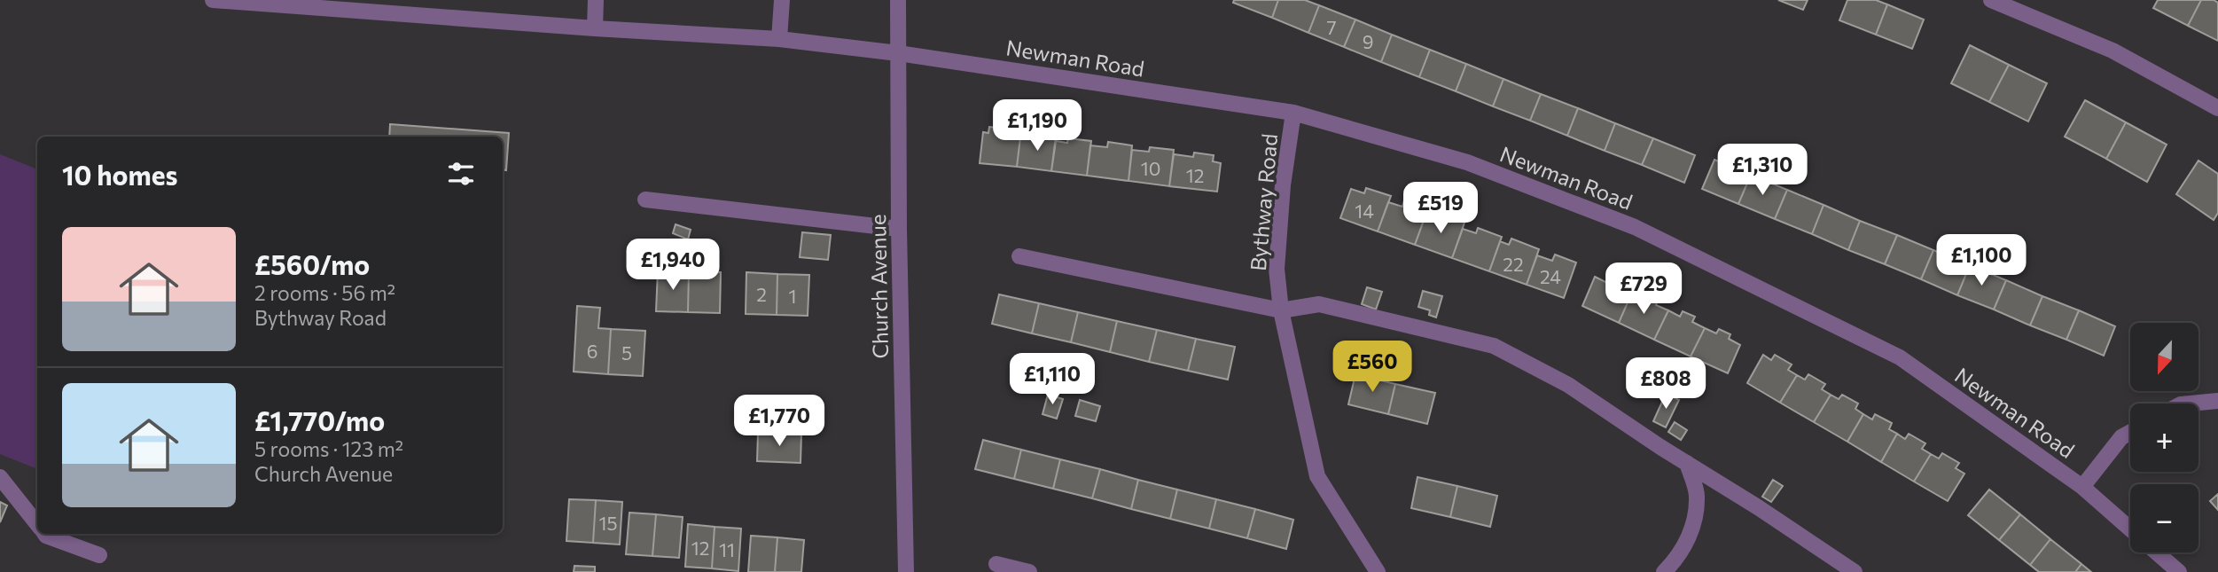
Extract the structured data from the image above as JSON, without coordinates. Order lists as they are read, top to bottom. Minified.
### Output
{"streets":{"street":["Newman Road","Bythway Road","Church Avenue"]},"crossings":[["Newman Road","Bythway Road"],["Newman Road","Church Avenue"]],"house_numbers":["7","9","10","12","14","22","24","2","1","6","5","15","12","11"],"north":"bottom","page":{"price":["£1,190","£1,310","£519","£1,100","£1,940","£729","£560","£1,110","£808","£1,770"],"heading":"10 homes","list":[{"name":"£560/mo","note":"2 rooms · 56 m² · Bythway Road"},{"name":"£1,770/mo","note":"5 rooms · 123 m² · Church Avenue"}],"map_buttons":["+","−"]}}
